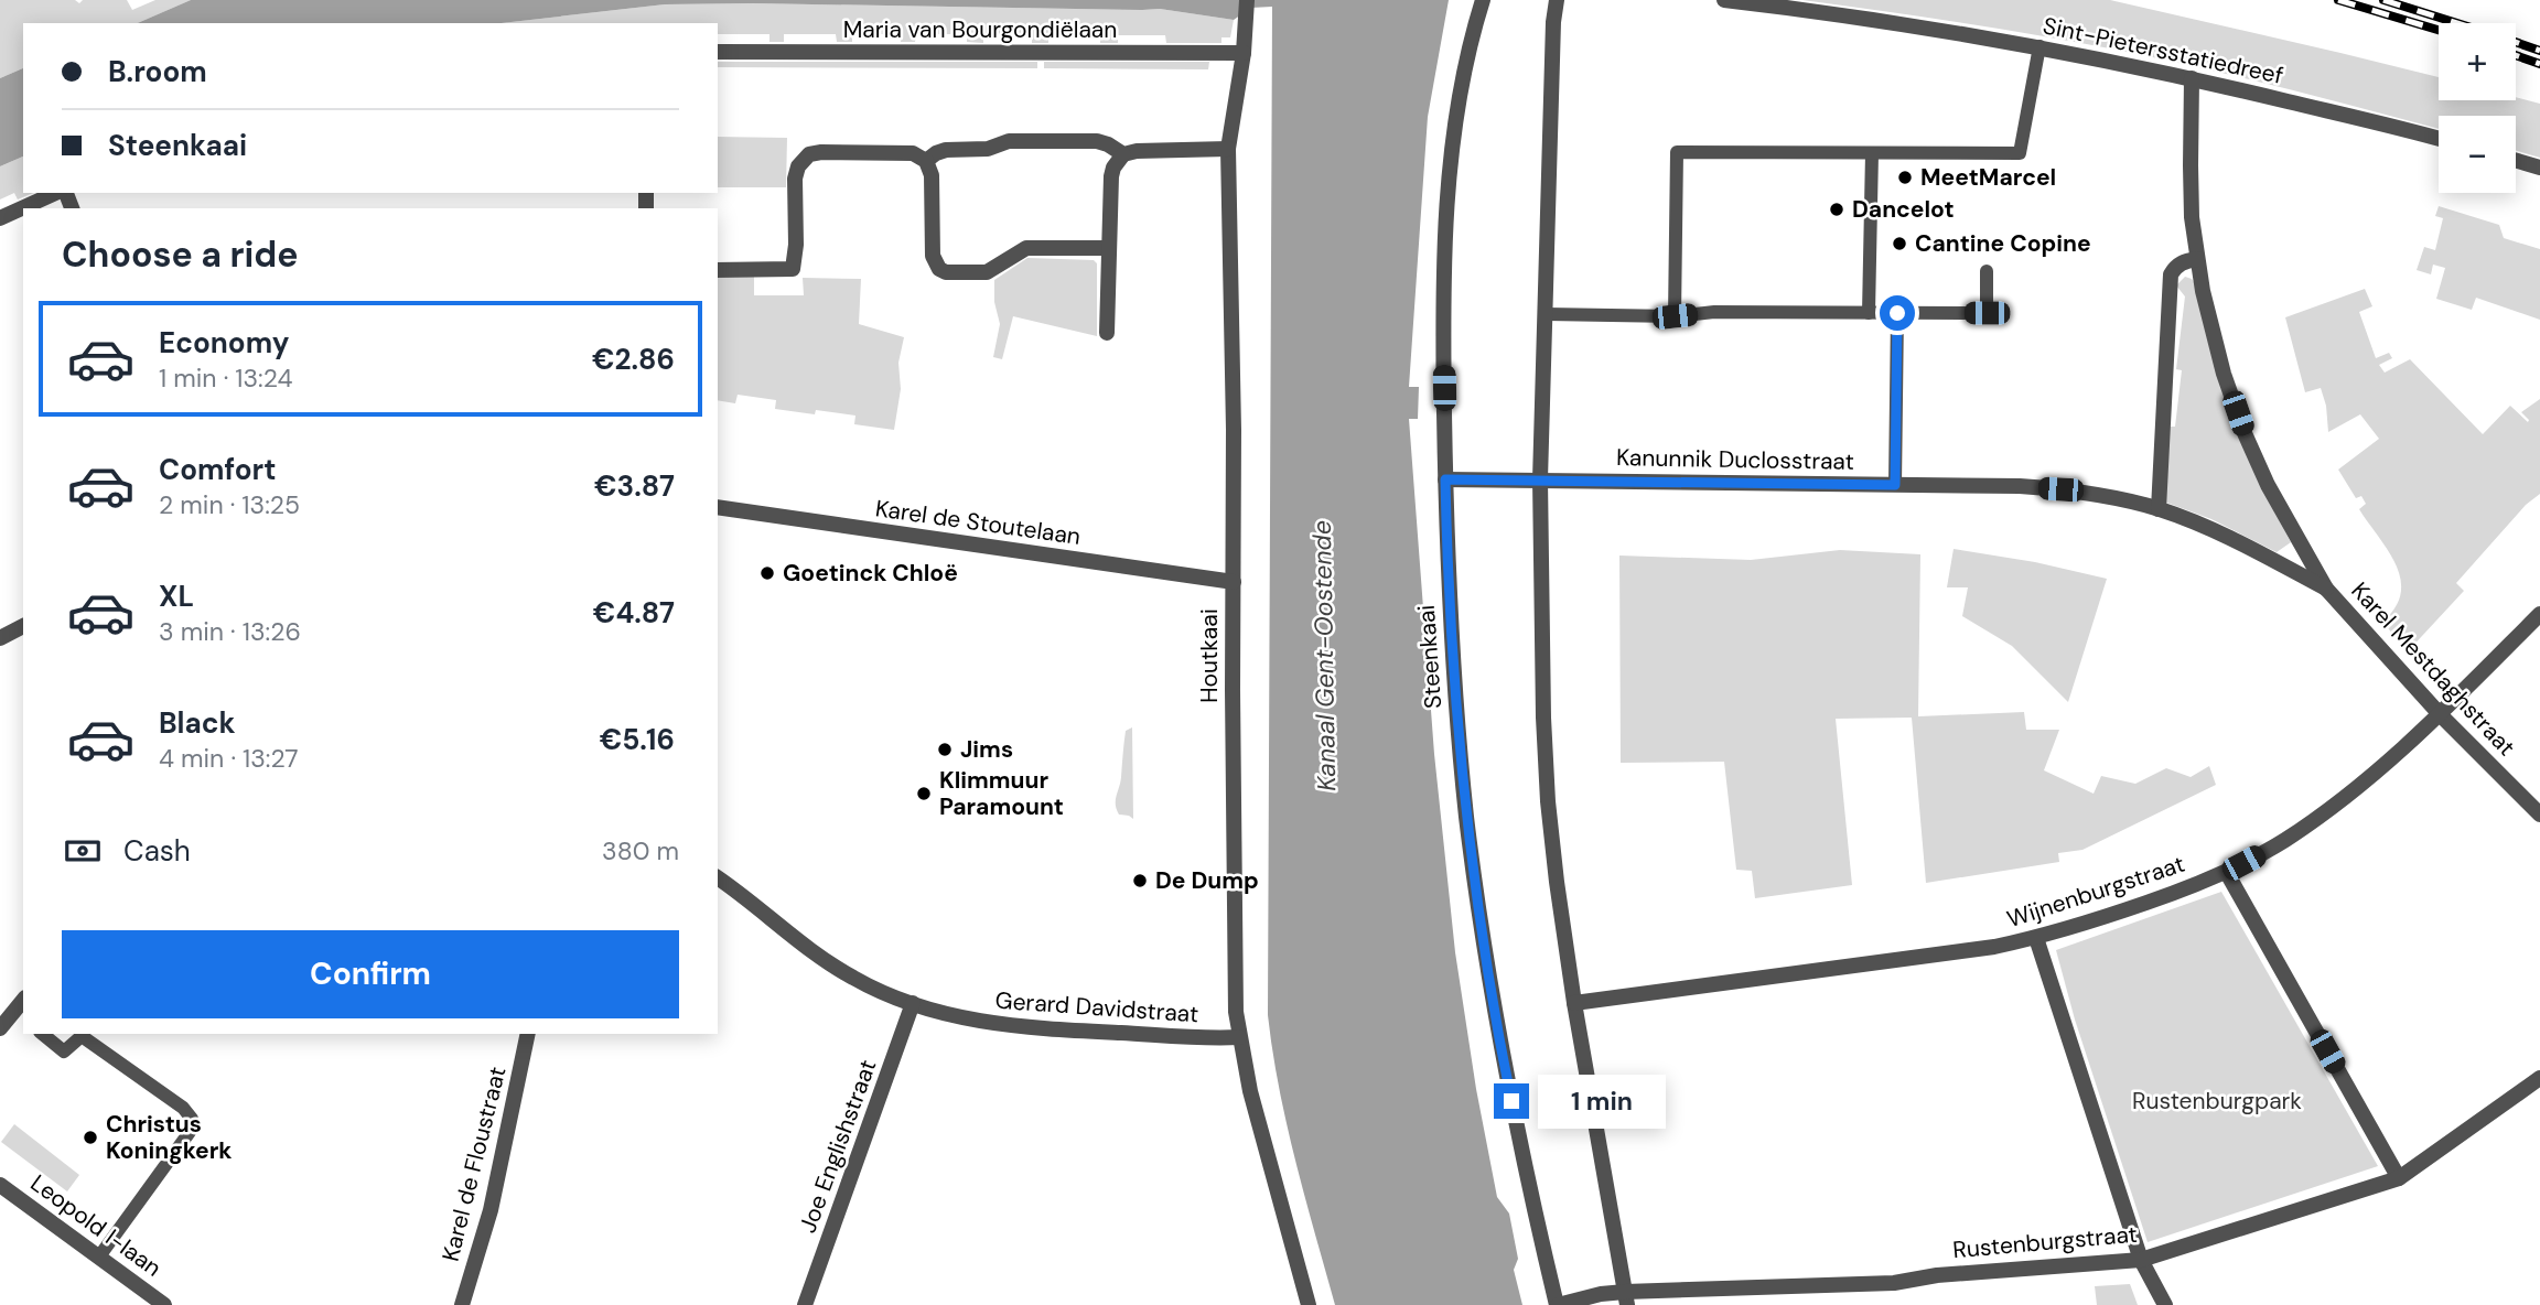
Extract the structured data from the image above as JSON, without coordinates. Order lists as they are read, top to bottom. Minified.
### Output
{"streets":{"street":["Maria van Bourgondiëlaan","Sint-Pietersstatiedreef","Kanunnik Duclosstraat","Karel de Stoutelaan","Houtkaai","Steenkaai","Karel Mestdaghstraat","Wijnenburgstraat","Gerard Davidstraat","Joe Englishstraat","Karel de Floustraat","Leopold I-laan","Rustenburgstraat"]},"crossings":[["Maria van Bourgondiëlaan","Houtkaai"],["Sint-Pietersstatiedreef","Karel Mestdaghstraat"],["Kanunnik Duclosstraat","Steenkaai"],["Kanunnik Duclosstraat","Karel Mestdaghstraat"],["Karel de Stoutelaan","Houtkaai"],["Houtkaai","Gerard Davidstraat"],["Steenkaai","Rustenburgstraat"],["Karel Mestdaghstraat","Wijnenburgstraat"],["Gerard Davidstraat","Joe Englishstraat"]],"water":["Kanaal Gent-Oostende"],"parks":["Rustenburgpark"],"places":["MeetMarcel","Dancelot","Cantine Copine","Goetinck Chloë","Jims","Klimmuur Paramount","De Dump","Christus Koningkerk"],"page":{"map_buttons":["+","−"],"banner":["B.room","Steenkaai"],"heading":"Choose a ride","list":[{"name":"Economy","note":"1 min · 13:24","value":"€2.86"},{"name":"Comfort","note":"2 min · 13:25","value":"€3.87"},{"name":"XL","note":"3 min · 13:26","value":"€4.87"},{"name":"Black","note":"4 min · 13:27","value":"€5.16"}],"pay":["Cash","380 m"],"buttons":"Confirm","bubble":"1 min"}}
